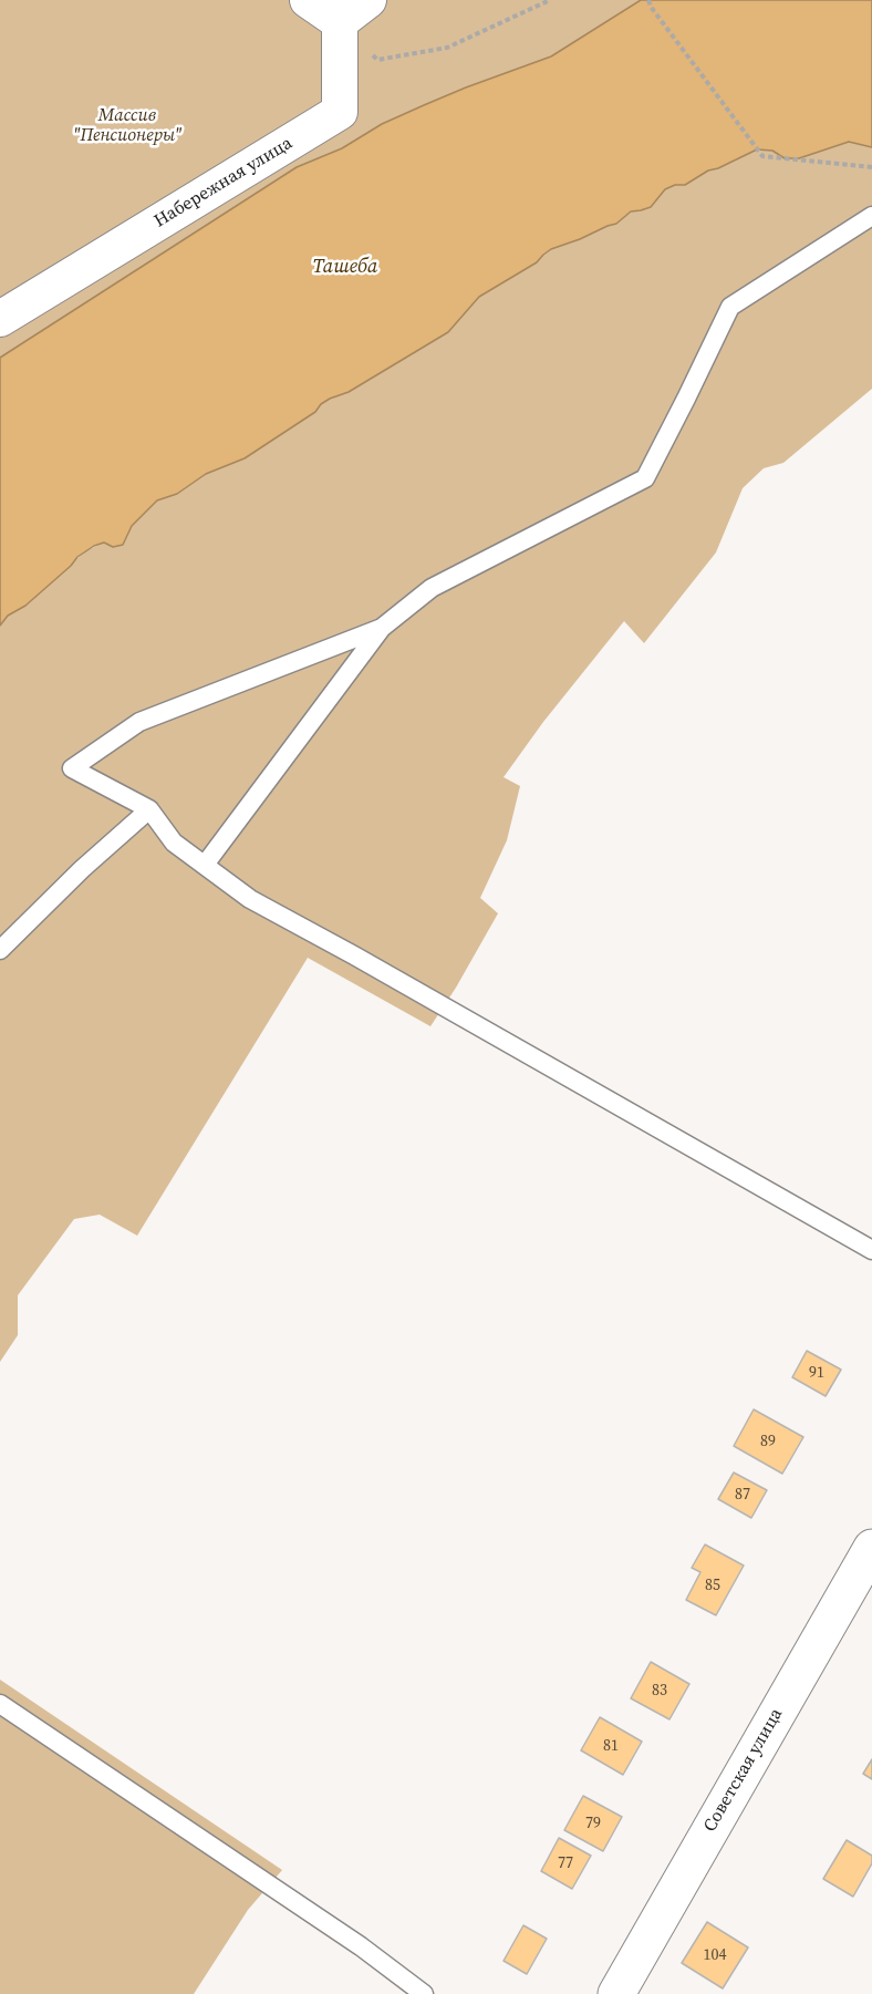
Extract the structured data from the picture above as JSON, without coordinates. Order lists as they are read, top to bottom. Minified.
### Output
{"streets":{"street":["Набережная улица","Советская улица"]},"water":["Ташеба"],"parks":["Массив \"Пенсионеры\""],"house_numbers":["91","89","87","85","83","81","79","77","104"]}
